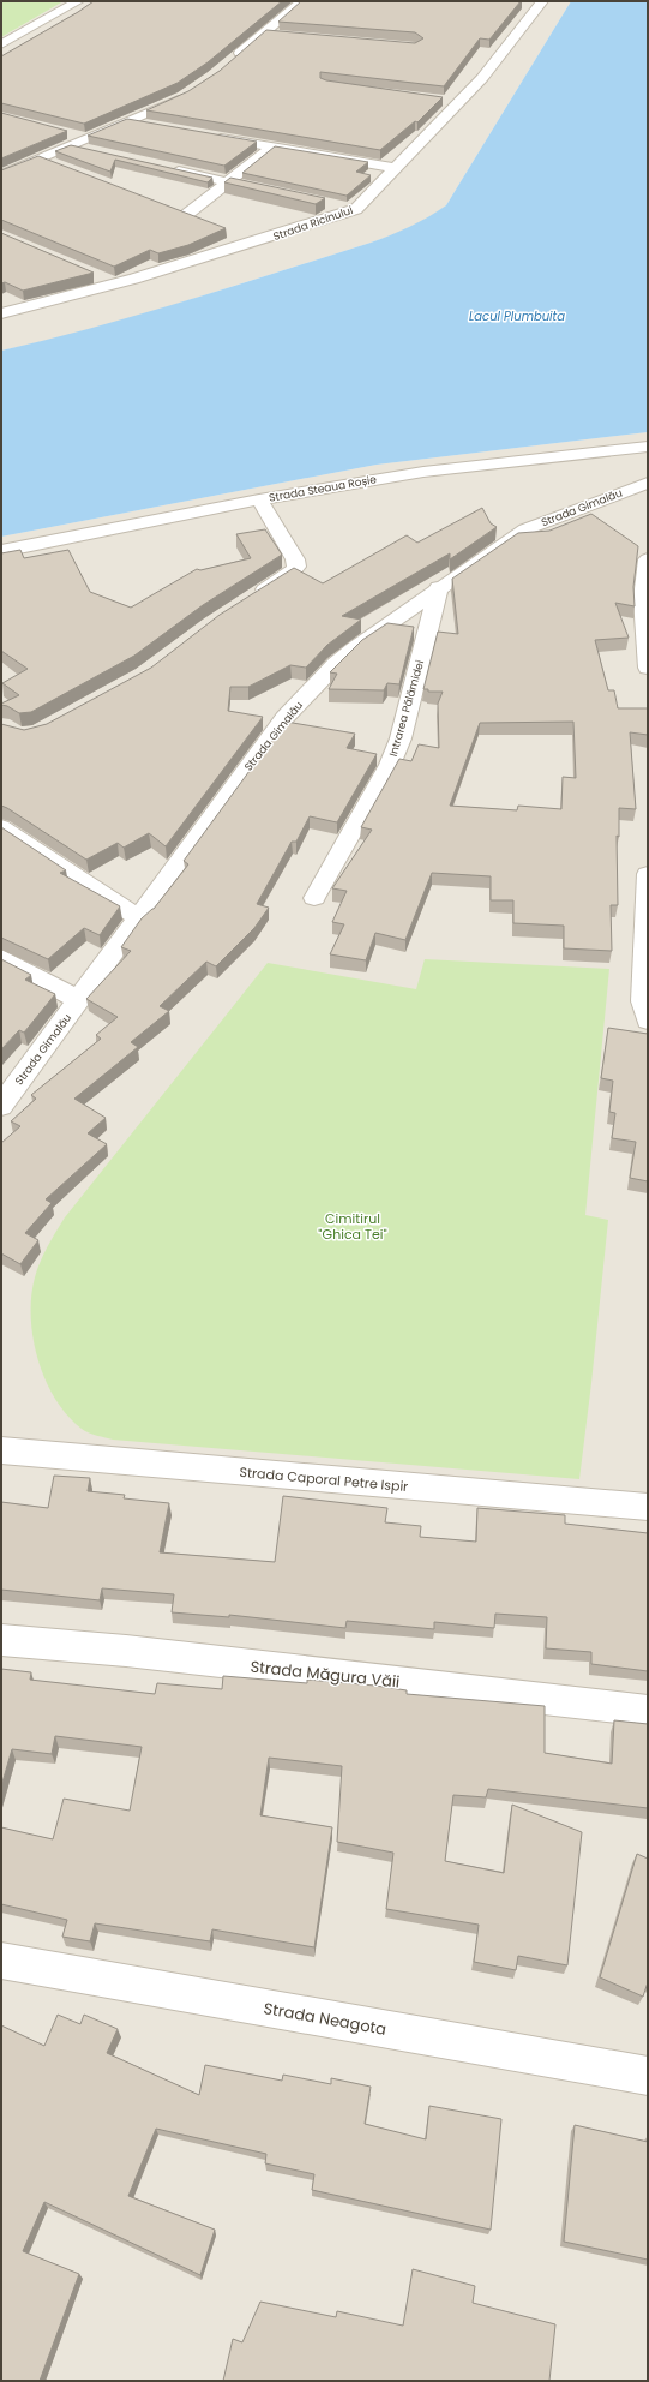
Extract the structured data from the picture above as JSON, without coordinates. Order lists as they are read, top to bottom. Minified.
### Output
{"streets":{"street":["Strada Ricinului","Strada Steaua Roșie","Strada Gimalău","Intrarea Pălămidei","Strada Caporal Petre Ispir","Strada Măgura Văii","Strada Neagota"]},"crossings":[["Strada Gimalău","Intrarea Pălămidei"]],"water":["Lacul Plumbuita"],"parks":["Cimitirul \"Ghica Tei\""]}
